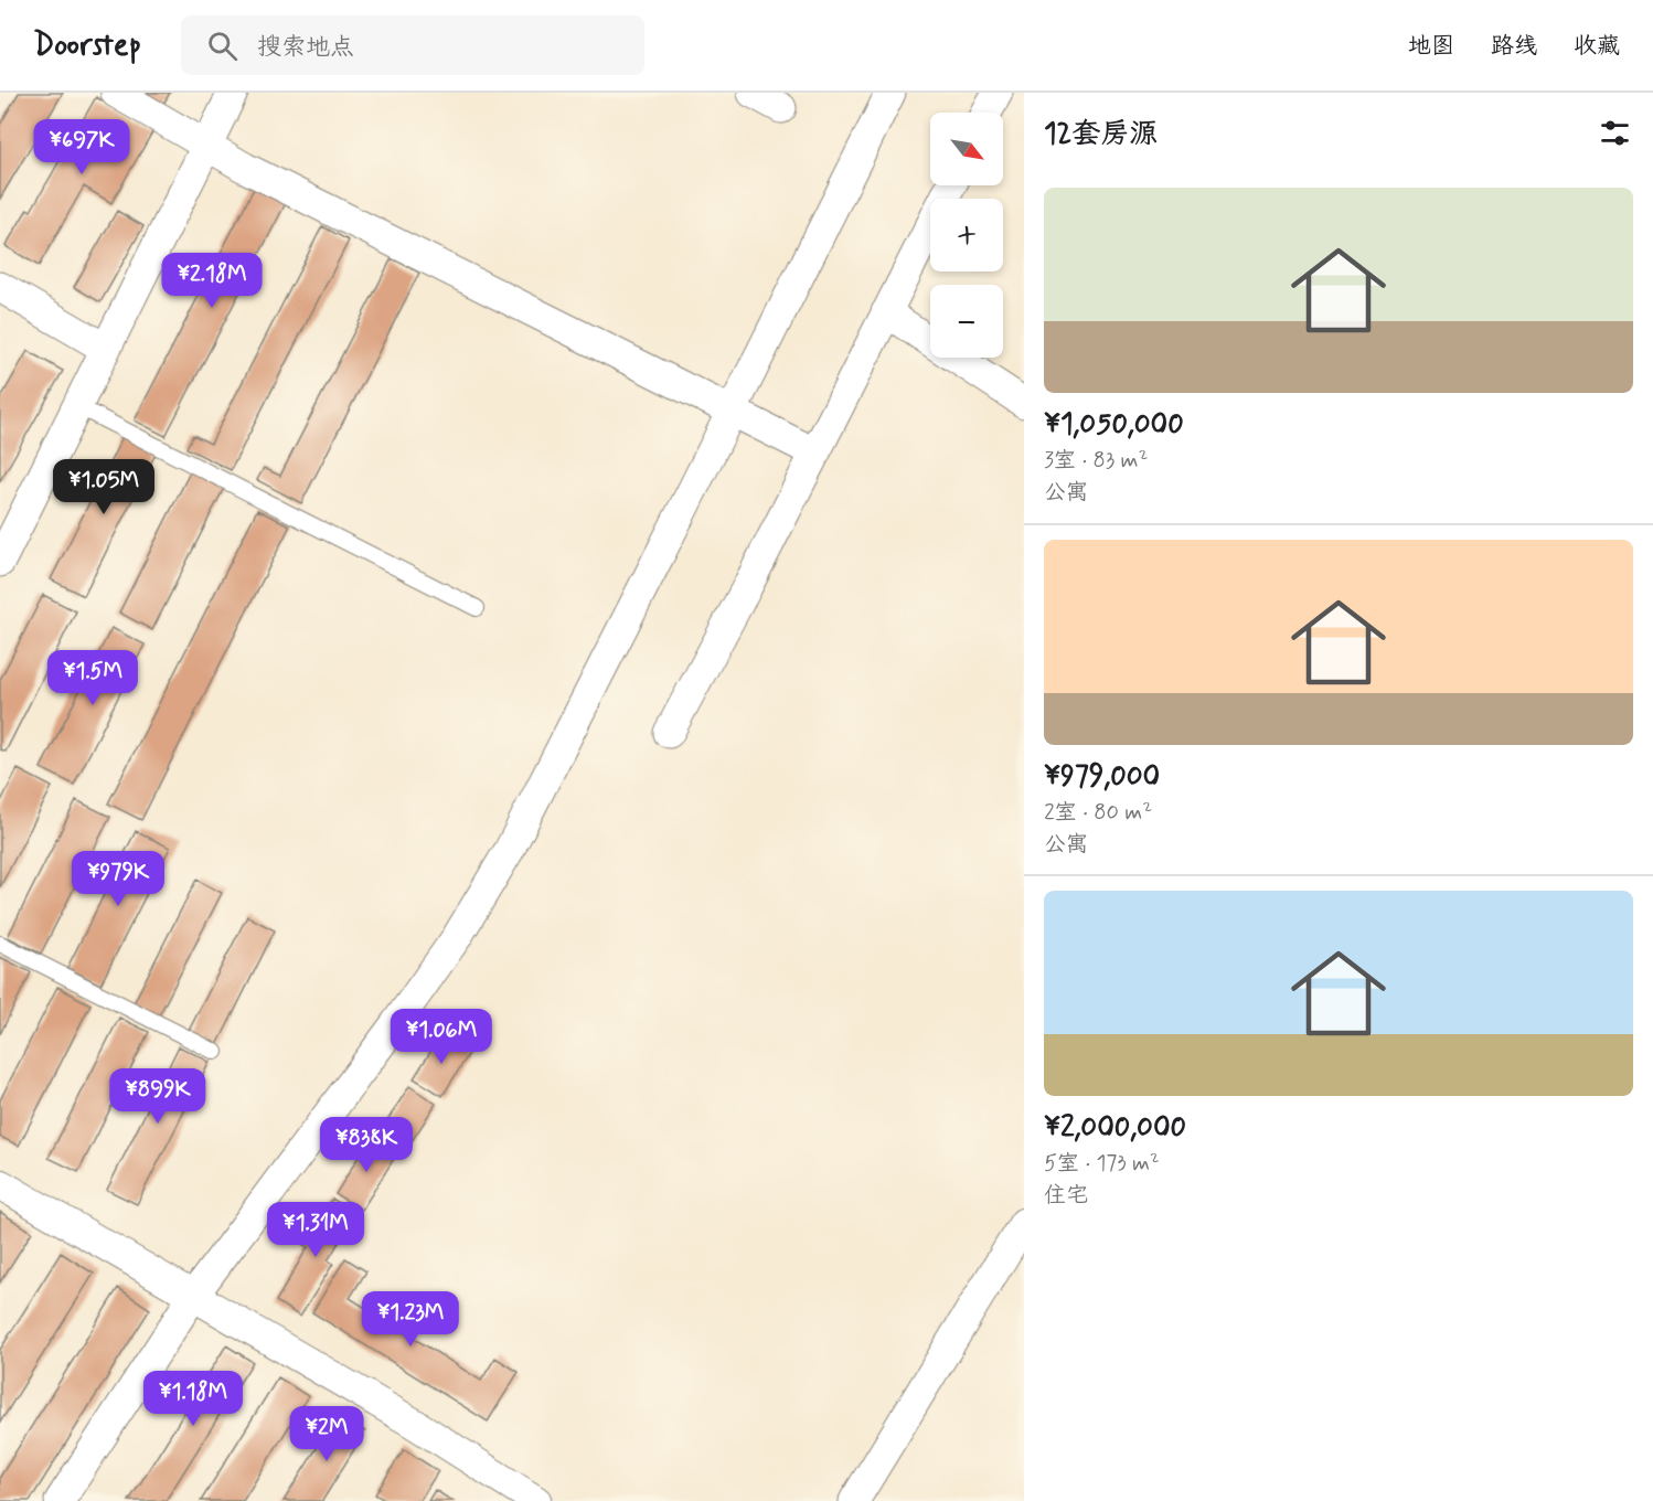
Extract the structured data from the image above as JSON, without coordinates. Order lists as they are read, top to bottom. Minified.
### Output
{"north":"bottom right","page":{"header":"Doorstep","search":"搜索地点","nav":["地图","路线","收藏"],"heading":"12套房源","map_buttons":["+","−"],"price":["¥697K","¥2.18M","¥1.05M","¥1.5M","¥979K","¥1.06M","¥899K","¥838K","¥1.31M","¥1.23M","¥1.18M","¥2M"],"list":[{"name":"¥1,050,000","note":"3室 · 83 m² · 公寓"},{"name":"¥979,000","note":"2室 · 80 m² · 公寓"},{"name":"¥2,000,000","note":"5室 · 173 m² · 住宅"}]}}
